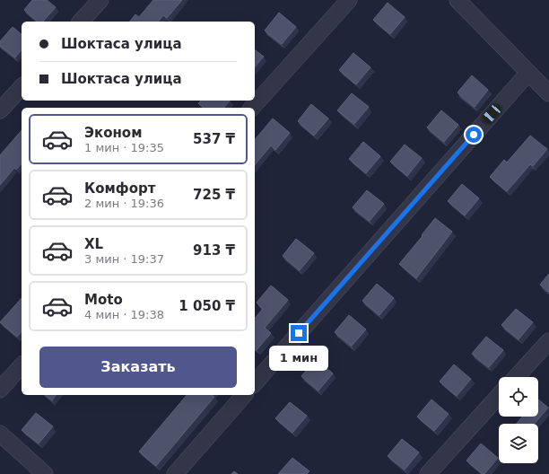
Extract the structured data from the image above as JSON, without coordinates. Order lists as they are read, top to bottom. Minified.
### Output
{"page":{"banner":["Шоктаса улица","Шоктаса улица"],"list":[{"name":"Эконом","note":"1 мин · 19:35","value":"537 ₸"},{"name":"Комфорт","note":"2 мин · 19:36","value":"725 ₸"},{"name":"XL","note":"3 мин · 19:37","value":"913 ₸"},{"name":"Moto","note":"4 мин · 19:38","value":"1 050 ₸"}],"buttons":"Заказать","bubble":"1 мин"}}
